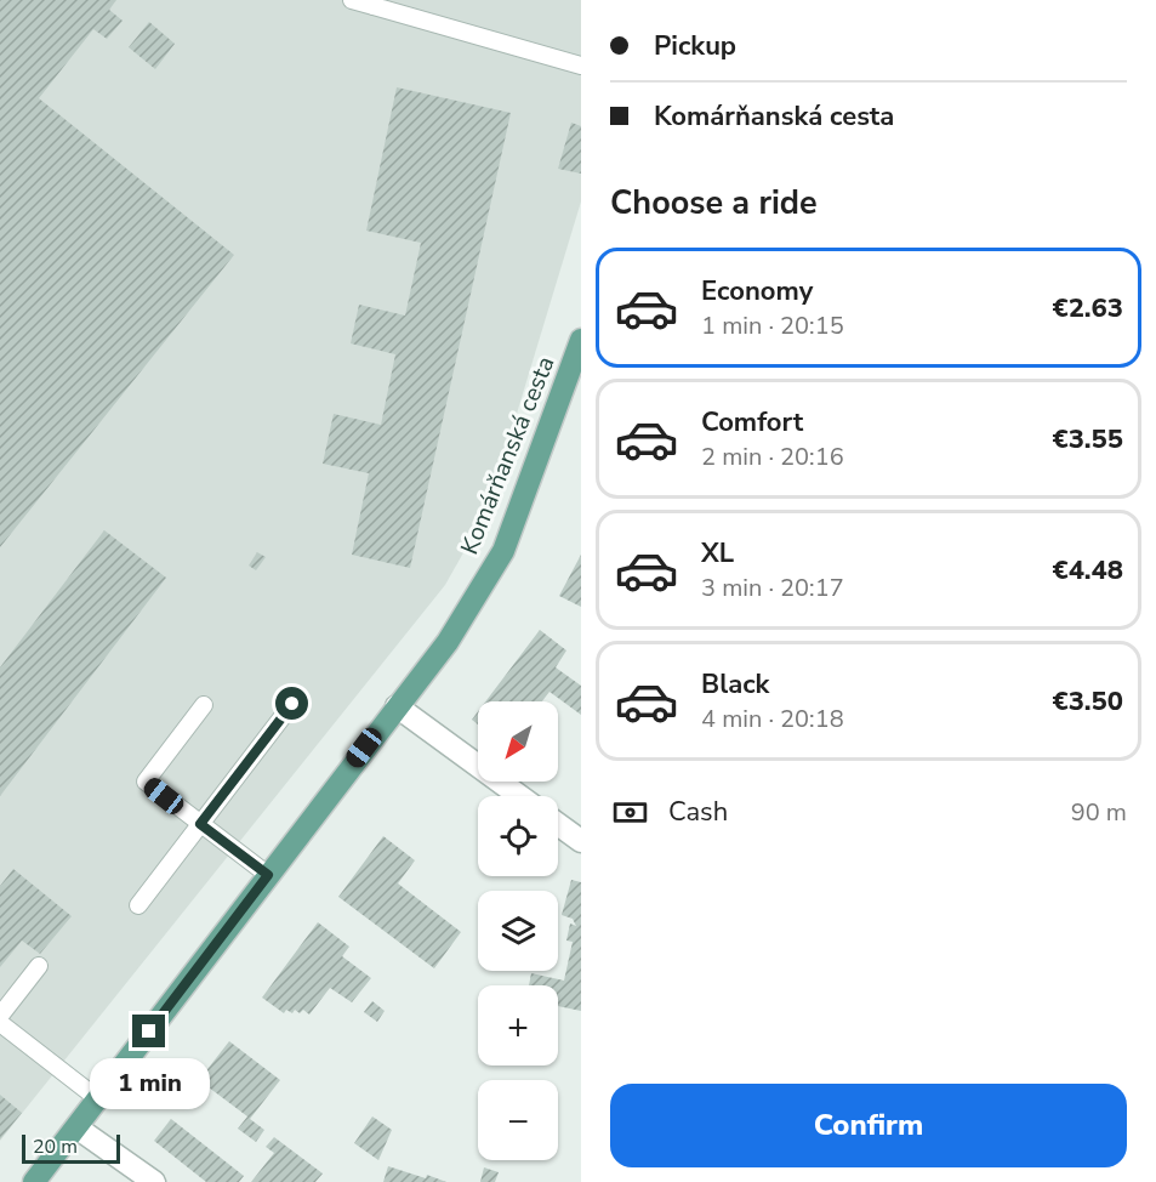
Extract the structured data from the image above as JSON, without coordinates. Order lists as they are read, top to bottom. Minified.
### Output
{"streets":{"main road":["Komárňanská cesta"]},"scale_bar":"20 m","north":"bottom left","page":{"banner":["Pickup","Komárňanská cesta"],"heading":"Choose a ride","list":[{"name":"Economy","note":"1 min · 20:15","value":"€2.63"},{"name":"Comfort","note":"2 min · 20:16","value":"€3.55"},{"name":"XL","note":"3 min · 20:17","value":"€4.48"},{"name":"Black","note":"4 min · 20:18","value":"€3.50"}],"map_buttons":["+","−"],"pay":["Cash","90 m"],"bubble":"1 min","buttons":"Confirm","scale":"20 m"}}
